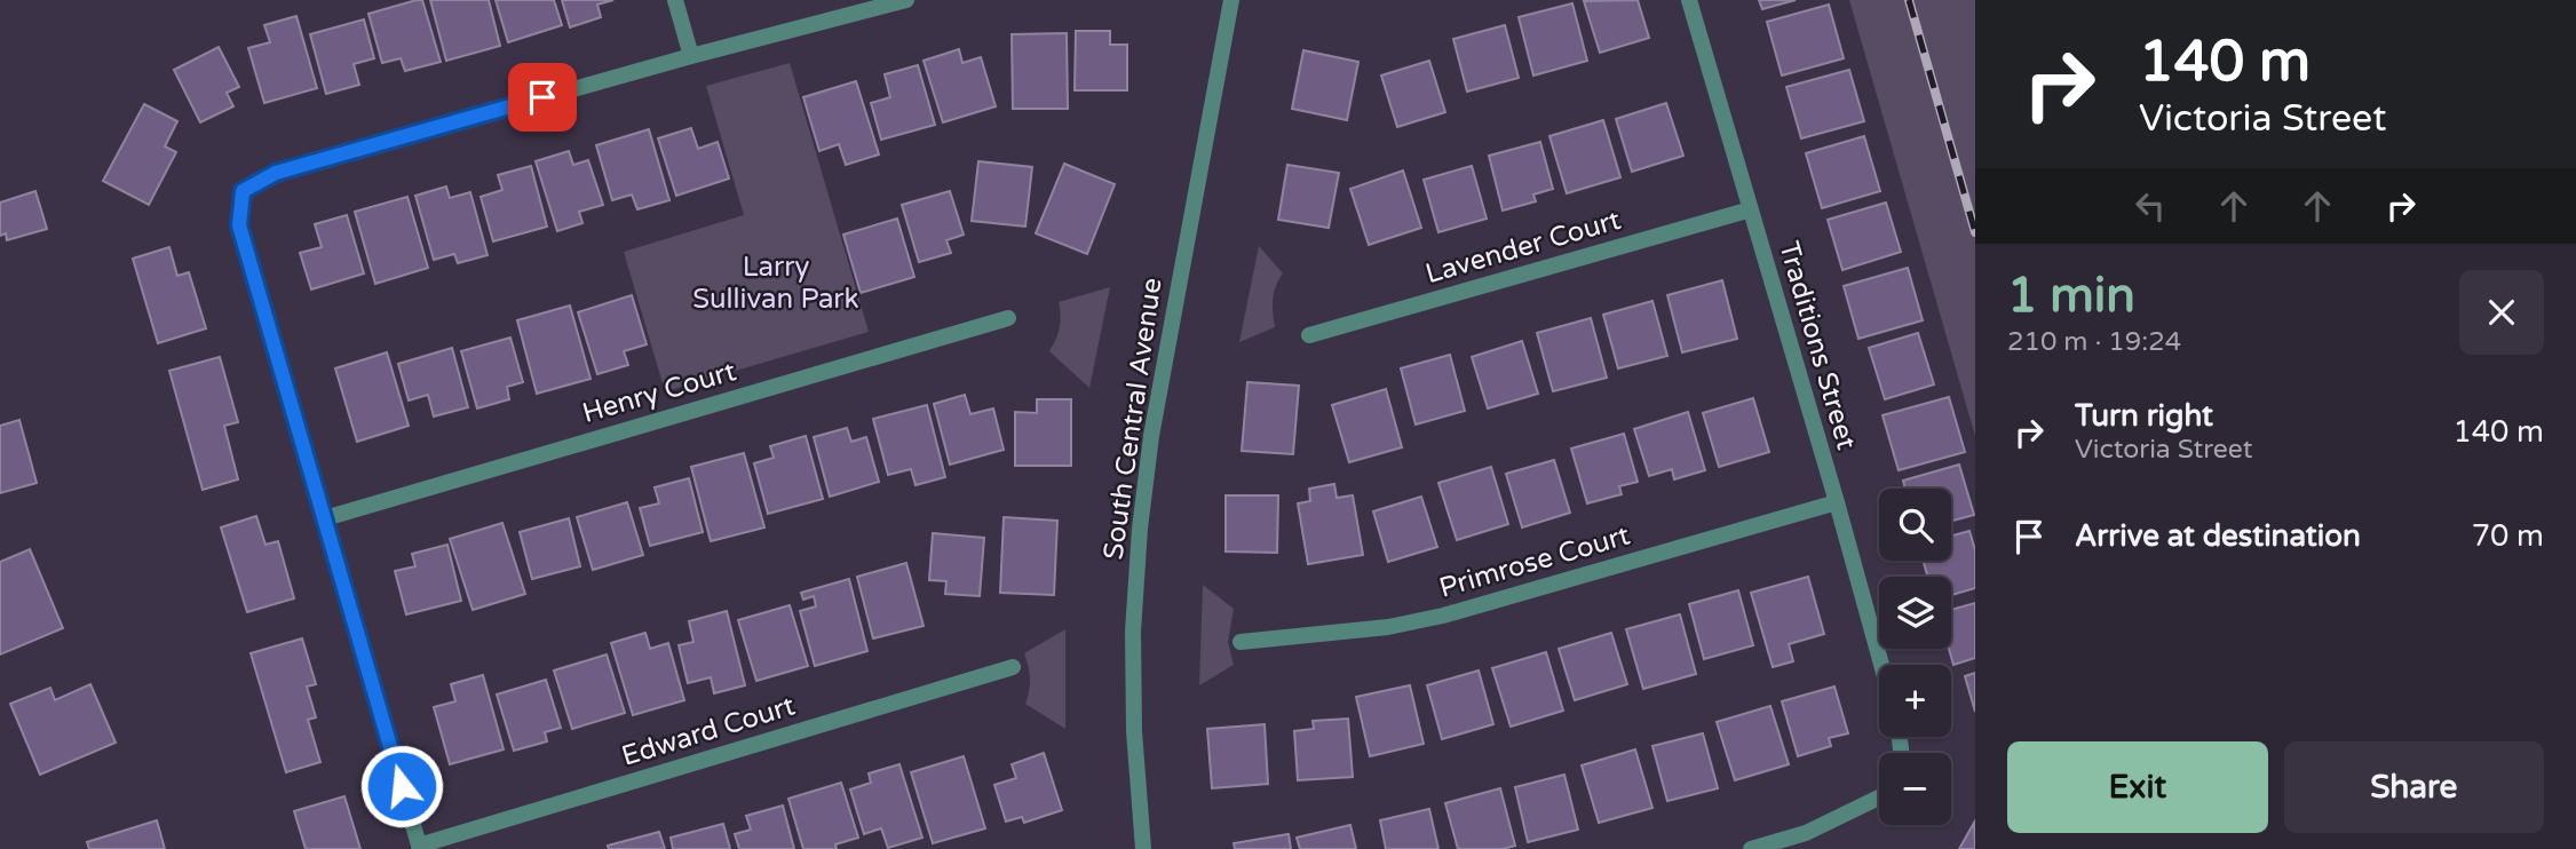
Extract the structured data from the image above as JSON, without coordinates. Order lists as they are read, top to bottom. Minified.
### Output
{"streets":{"street":["Lavender Court","Traditions Street","Henry Court","South Central Avenue","Primrose Court","Edward Court"]},"crossings":[["Lavender Court","Traditions Street"],["Traditions Street","Primrose Court"]],"parks":["Larry Sullivan Park"],"page":{"turn":["140 m","Victoria Street"],"heading":["1 min","210 m · 19:24"],"list":[{"name":"Turn right","note":"Victoria Street","value":"140 m"},{"name":"Arrive at destination","value":"70 m"}],"map_buttons":["+","−"],"buttons":["Exit","Share"]}}
